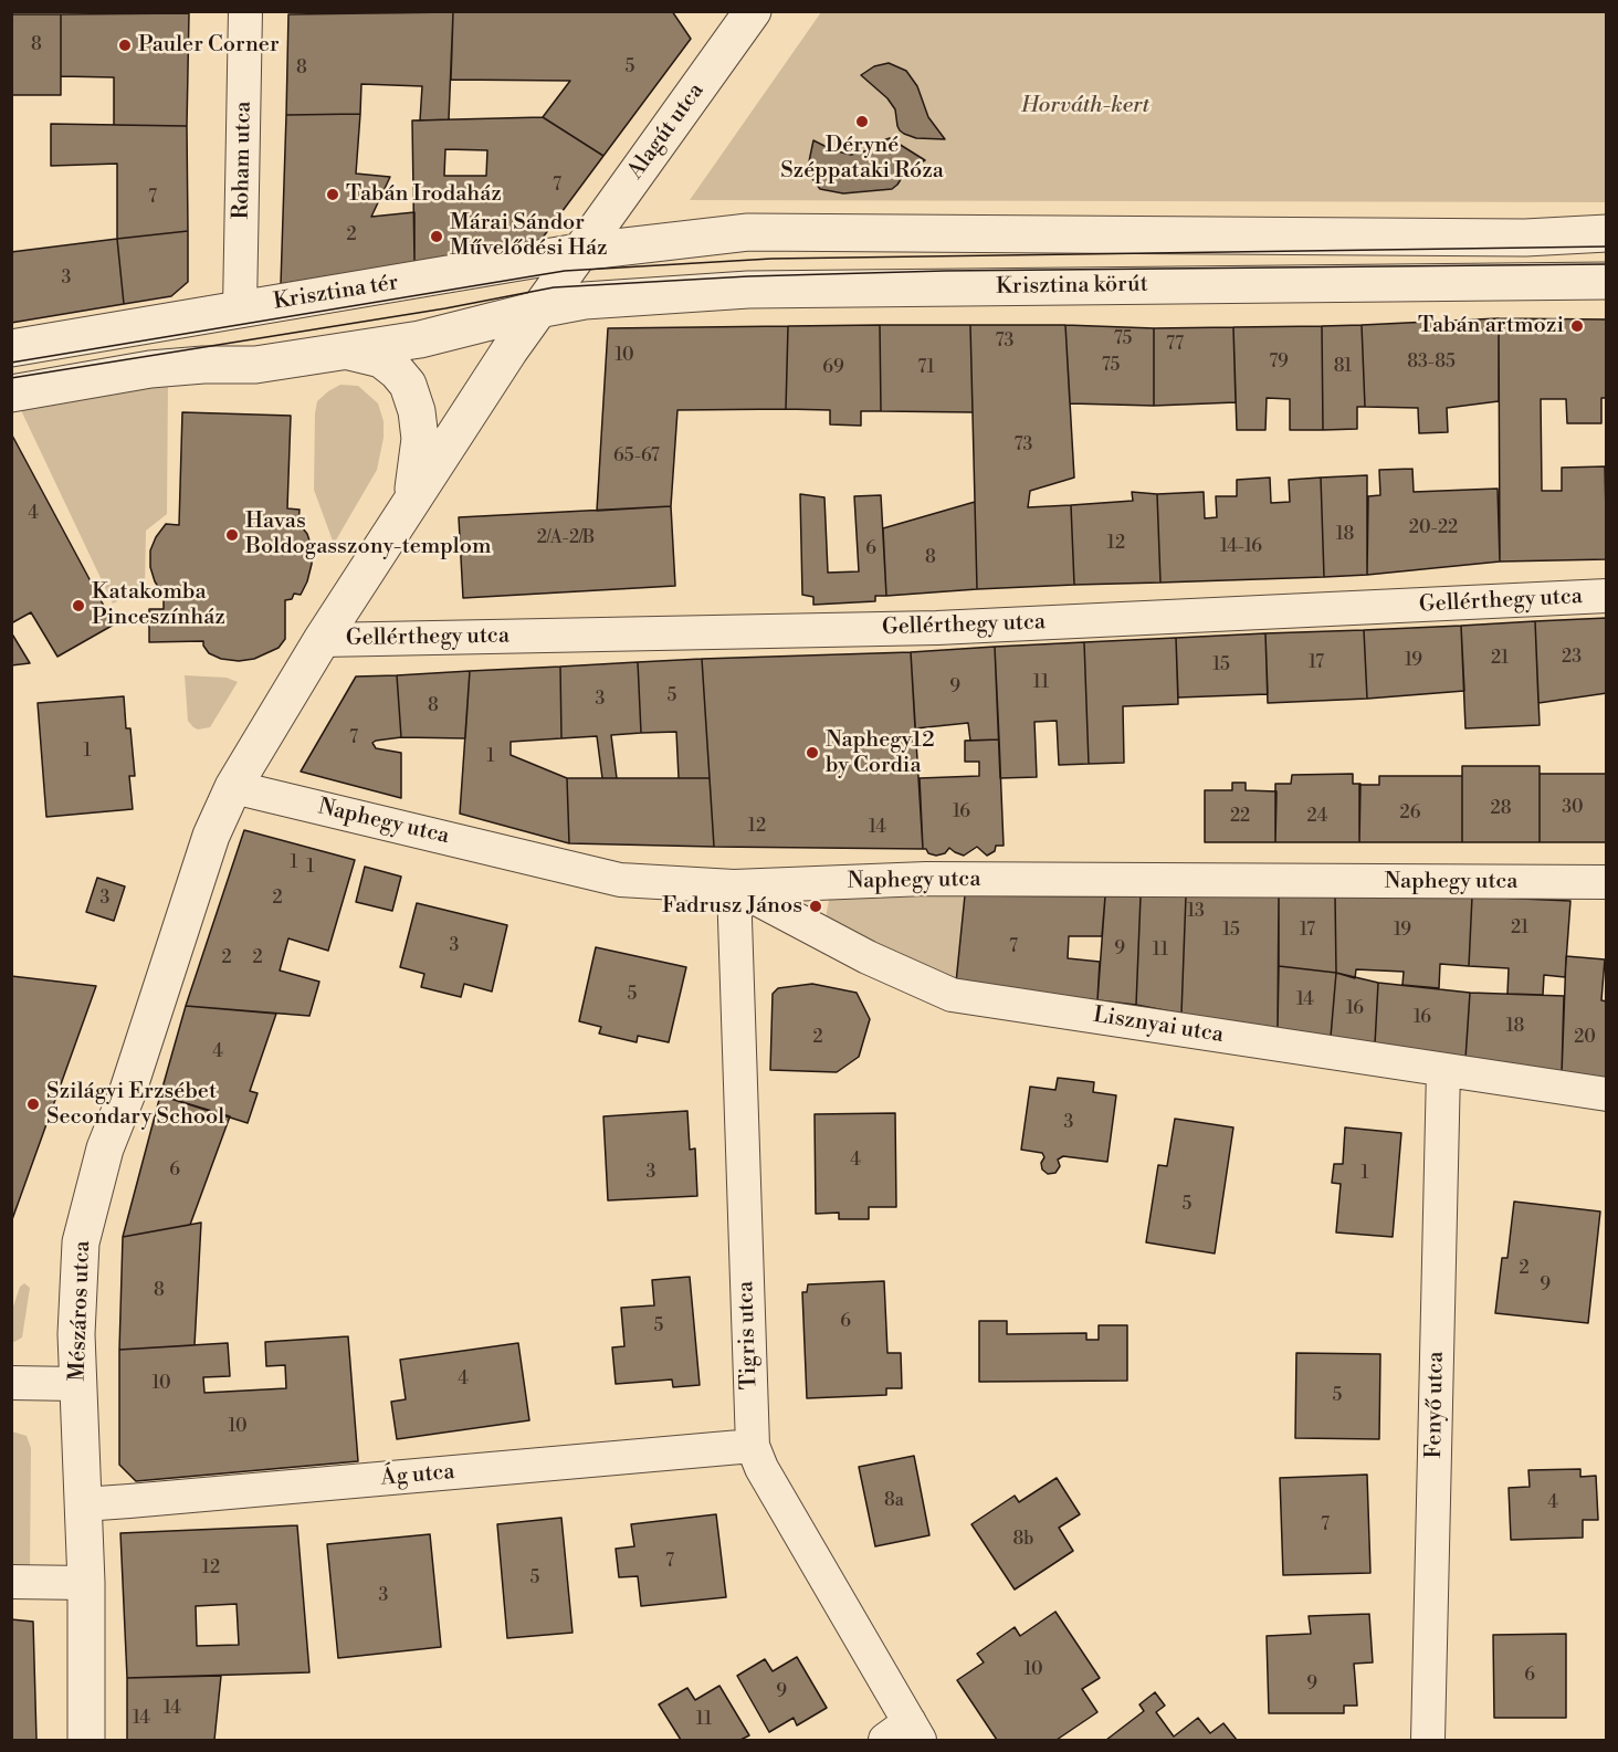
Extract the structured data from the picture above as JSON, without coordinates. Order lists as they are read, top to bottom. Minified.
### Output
{"streets":{"street":["Alagút utca","Roham utca","Krisztina körút","Krisztina tér","Gellérthegy utca","Naphegy utca","Lisznyai utca","Mészáros utca","Tigris utca","Fenyő utca","Ág utca"]},"crossings":[["Alagút utca","Krisztina tér"],["Roham utca","Krisztina tér"],["Naphegy utca","Lisznyai utca"],["Naphegy utca","Mészáros utca"],["Naphegy utca","Tigris utca"],["Lisznyai utca","Tigris utca"],["Lisznyai utca","Fenyő utca"],["Mészáros utca","Ág utca"],["Tigris utca","Ág utca"]],"parks":["Horváth-kert"],"places":["Pauler Corner","Déryné Széppataki Róza","Tabán Irodaház","Márai Sándor Művelődési Ház","Tabán artmozi","Havas Boldogasszony-templom","Katakomba Pinceszínház","Naphegy12 by Cordia","Fadrusz János","Szilágyi Erzsébet Secondary School"],"house_numbers":["8","5","8","7","7","2","3","75","73","77","10","79","83-85","75","81","69","71","73","65-67","4","20-22","18","2/A-2/B","12","14-16","6","8","23","21","19","17","15","11","9","5","3","8","7","1","1","30","28","16","26","22","24","12","14","1","1","3","2","13","21","15","17","19","3","7","9","11","2","2","5","14","16","16","18","2","20","4","3","4","6","3","1","5","2","9","8","6","5","4","10","5","10","8a","4","7","8b","7","12","5","3","10","6","9","9","14","14","11"]}
